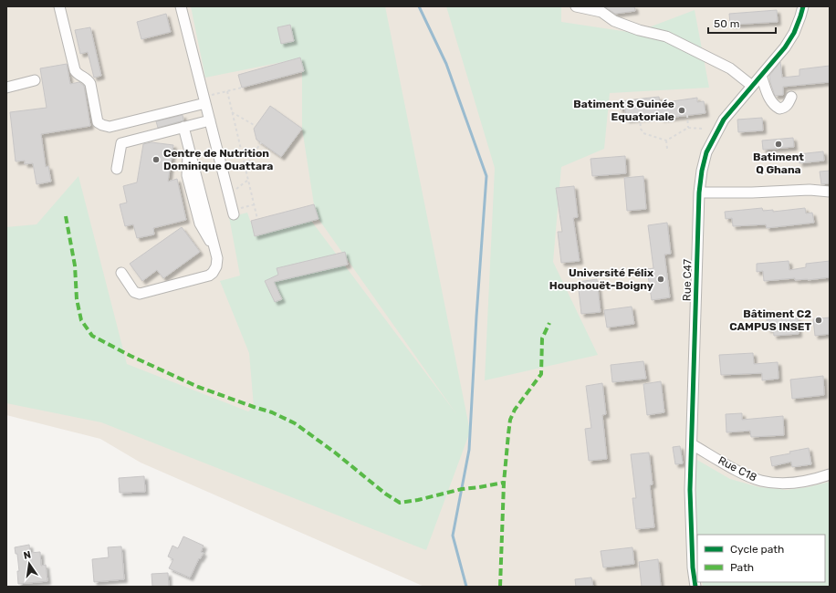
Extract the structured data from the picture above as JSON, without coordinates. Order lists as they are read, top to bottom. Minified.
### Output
{"streets":{"street":["Rue C47","Rue C18"]},"crossings":[["Rue C47","Rue C18"]],"places":["Batiment S Guinée Equatoriale","Batiment Q Ghana","Centre de Nutrition Dominique Ouattara","Université Félix Houphouët-Boigny","Bâtiment C2 CAMPUS INSET"],"legend":["Cycle path","Path"],"scale_bar":"50 m","north":"top"}
